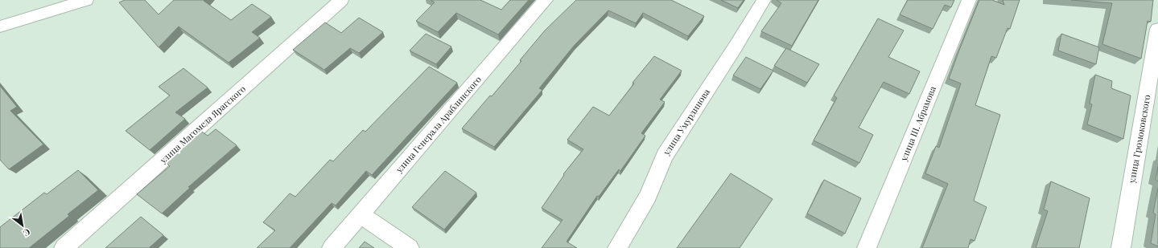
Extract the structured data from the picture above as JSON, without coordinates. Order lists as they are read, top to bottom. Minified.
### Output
{"streets":{"street":["улица Умурдинова","улица Ш. Абрамова","улица Магомеда Ярагского","улица Генерала Араблинского","улица Громоковского"]},"north":"bottom right"}
